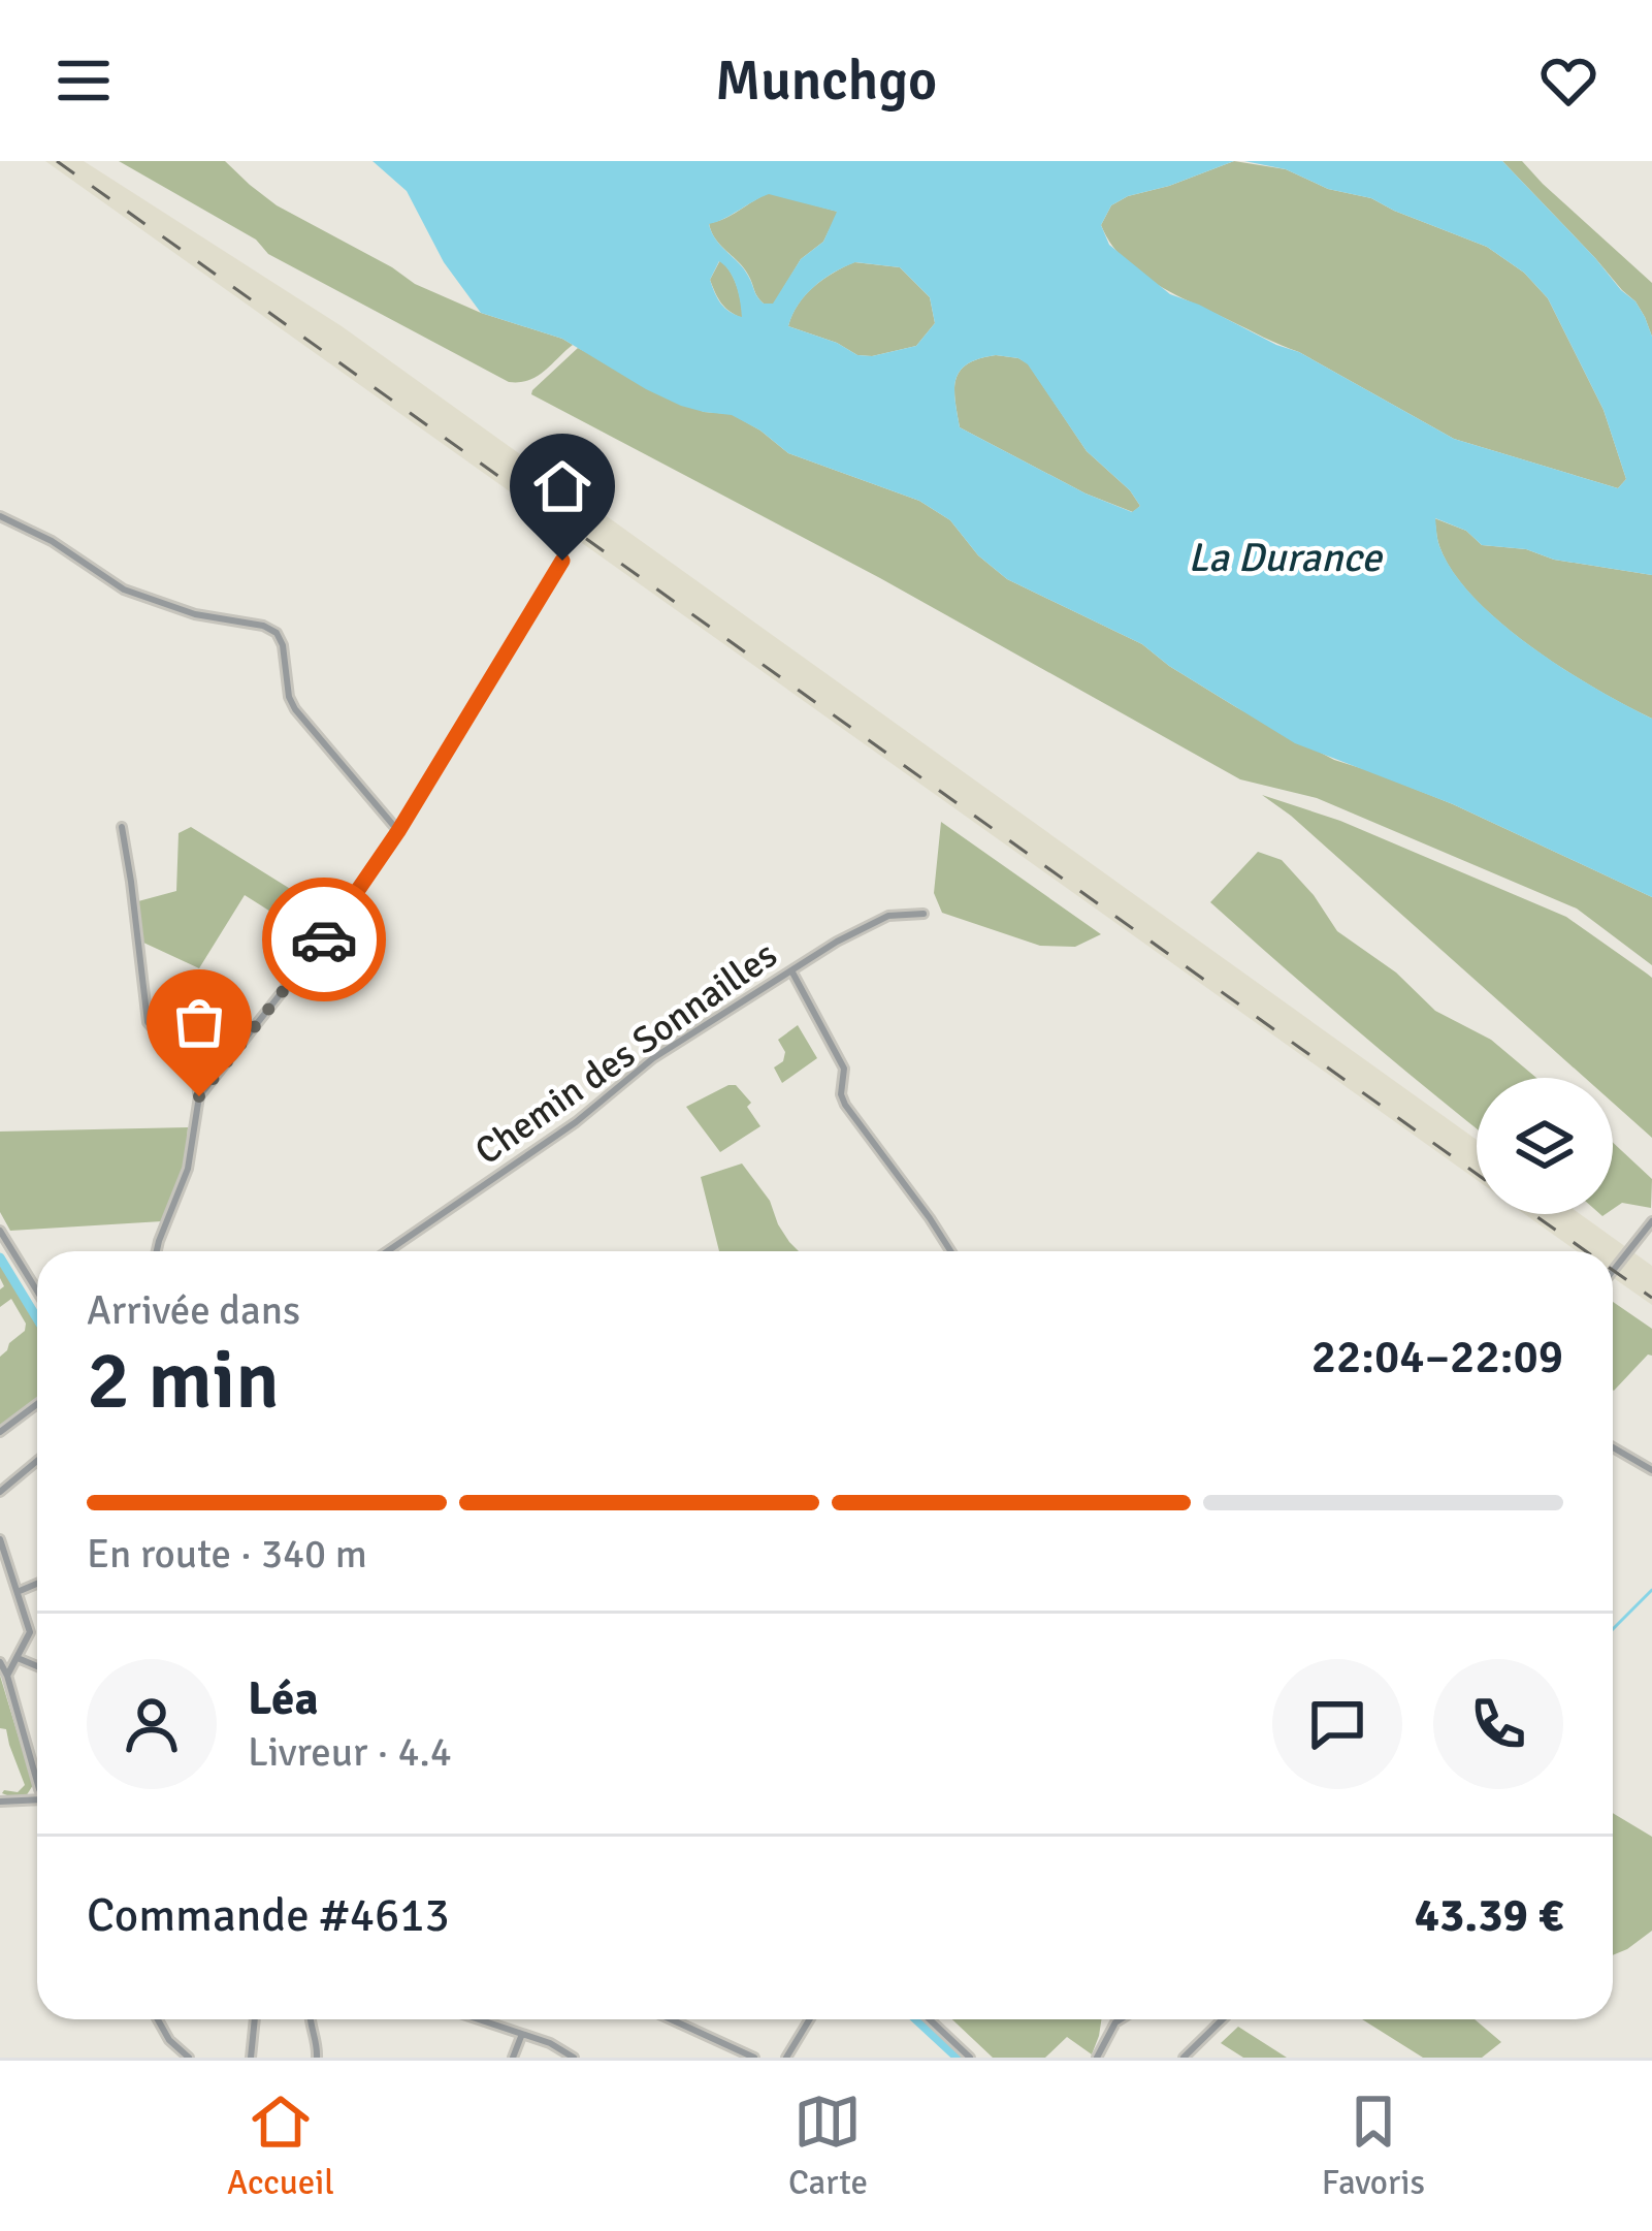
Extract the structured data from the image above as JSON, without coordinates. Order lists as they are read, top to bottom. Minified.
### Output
{"streets":{"street":["Chemin des Sonnailles"]},"water":["La Durance"],"page":{"header":"Munchgo","heading":["2 min","Arrivée dans","22:04–22:09"],"panel":["Léa","Livreur · 4.4","Commande #4613","43.39 €"],"bar":"En route · 340 m","tabs":["Accueil","Carte","Favoris"]}}
